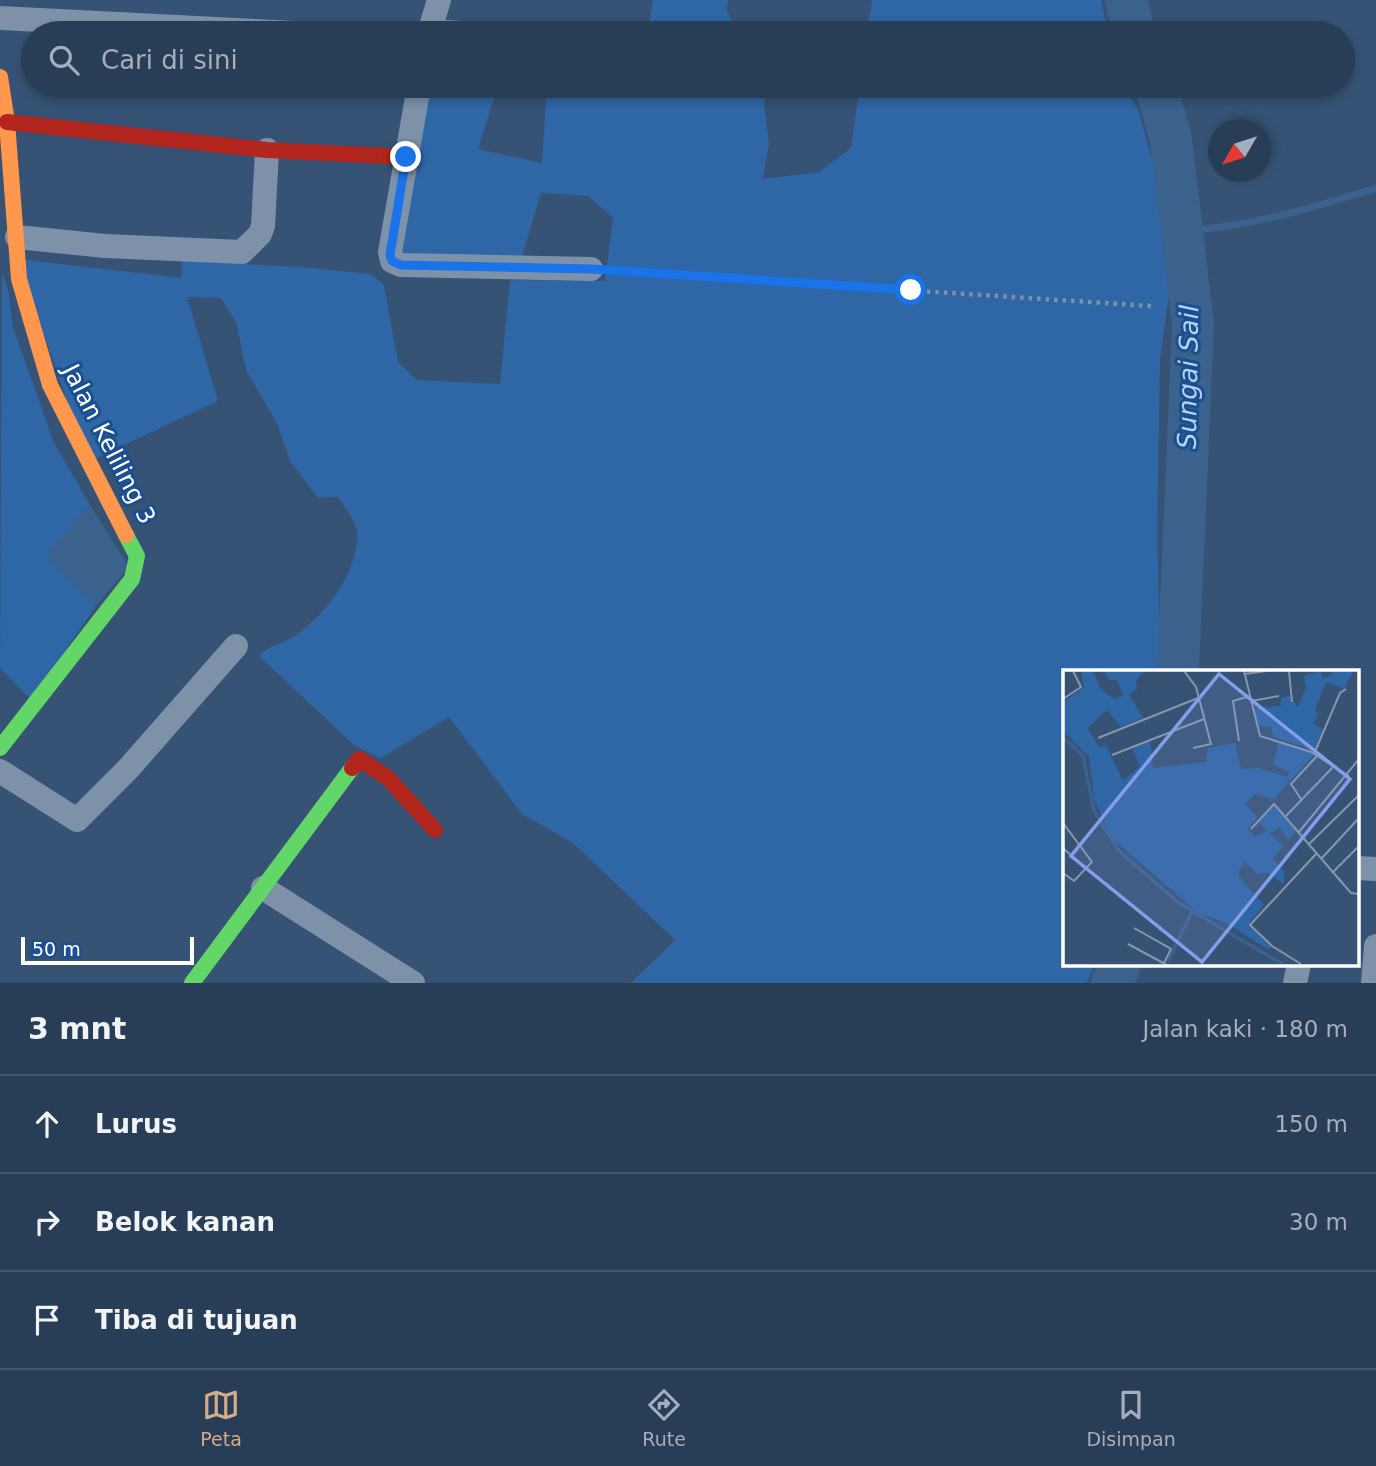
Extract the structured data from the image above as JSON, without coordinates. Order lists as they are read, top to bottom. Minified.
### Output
{"streets":{"street":["Jalan Keliling 3"]},"water":["Sungai Sail"],"scale_bar":"50 m","north":"bottom left","page":{"search":"Cari di sini","scale":"50 m","heading":["3 mnt","Jalan kaki · 180 m"],"list":[["Lurus","150 m"],["Belok kanan","30 m"],"Tiba di tujuan"],"nav":["Peta","Rute","Disimpan"]}}
